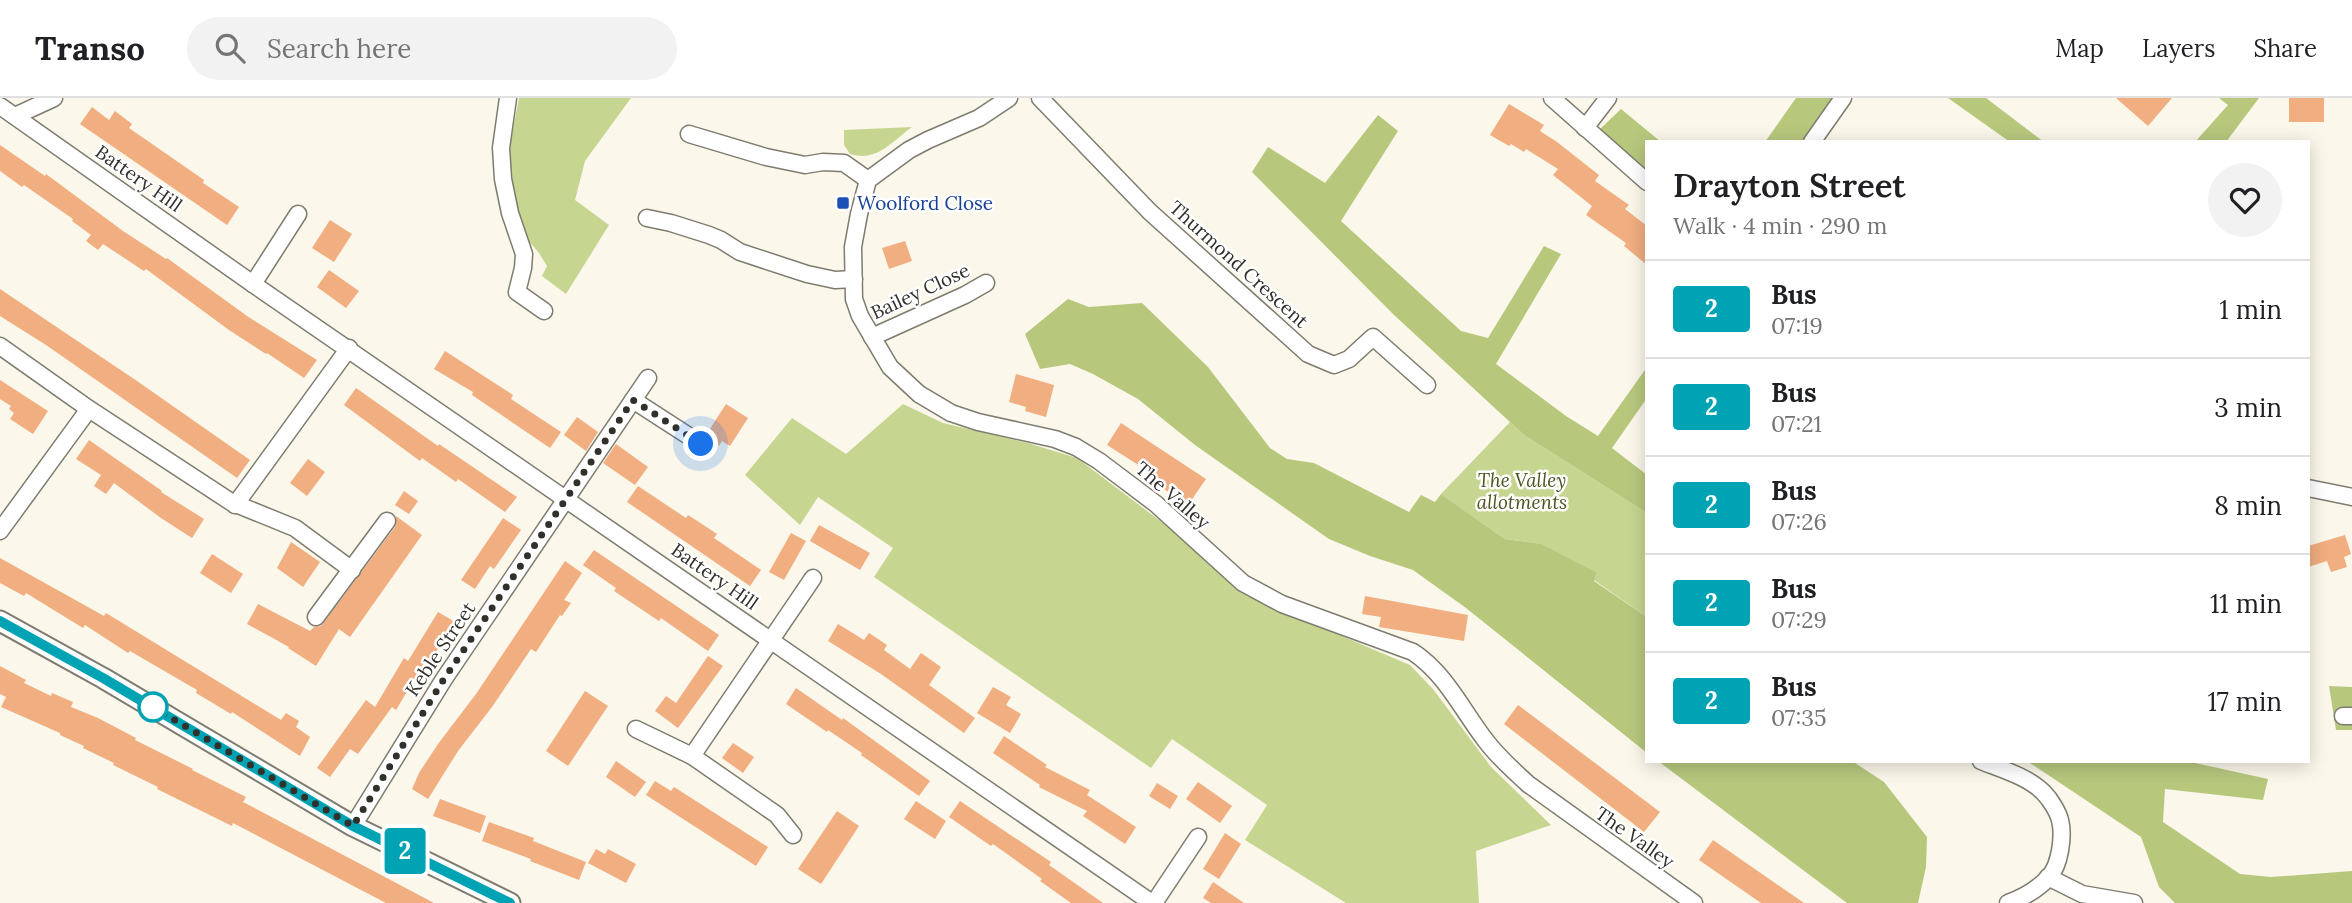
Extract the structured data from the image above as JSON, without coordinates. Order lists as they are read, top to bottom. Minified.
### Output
{"streets":{"street":["Battery Hill","Thurmond Crescent","Bailey Close","The Valley","Keble Street"]},"crossings":[["Battery Hill","Keble Street"],["Bailey Close","The Valley"]],"parks":["The Valley allotments"],"places":{"transit":["Woolford Close"]},"lines":["bus line 2"],"page":{"header":"Transo","search":"Search here","nav":["Map","Layers","Share"],"on_map":"2","heading":["Drayton Street","Walk · 4 min · 290 m"],"list":[{"mark":"2","name":"Bus","note":"07:19","value":"1 min"},{"mark":"2","name":"Bus","note":"07:21","value":"3 min"},{"mark":"2","name":"Bus","note":"07:26","value":"8 min"},{"mark":"2","name":"Bus","note":"07:29","value":"11 min"},{"mark":"2","name":"Bus","note":"07:35","value":"17 min"}]}}
